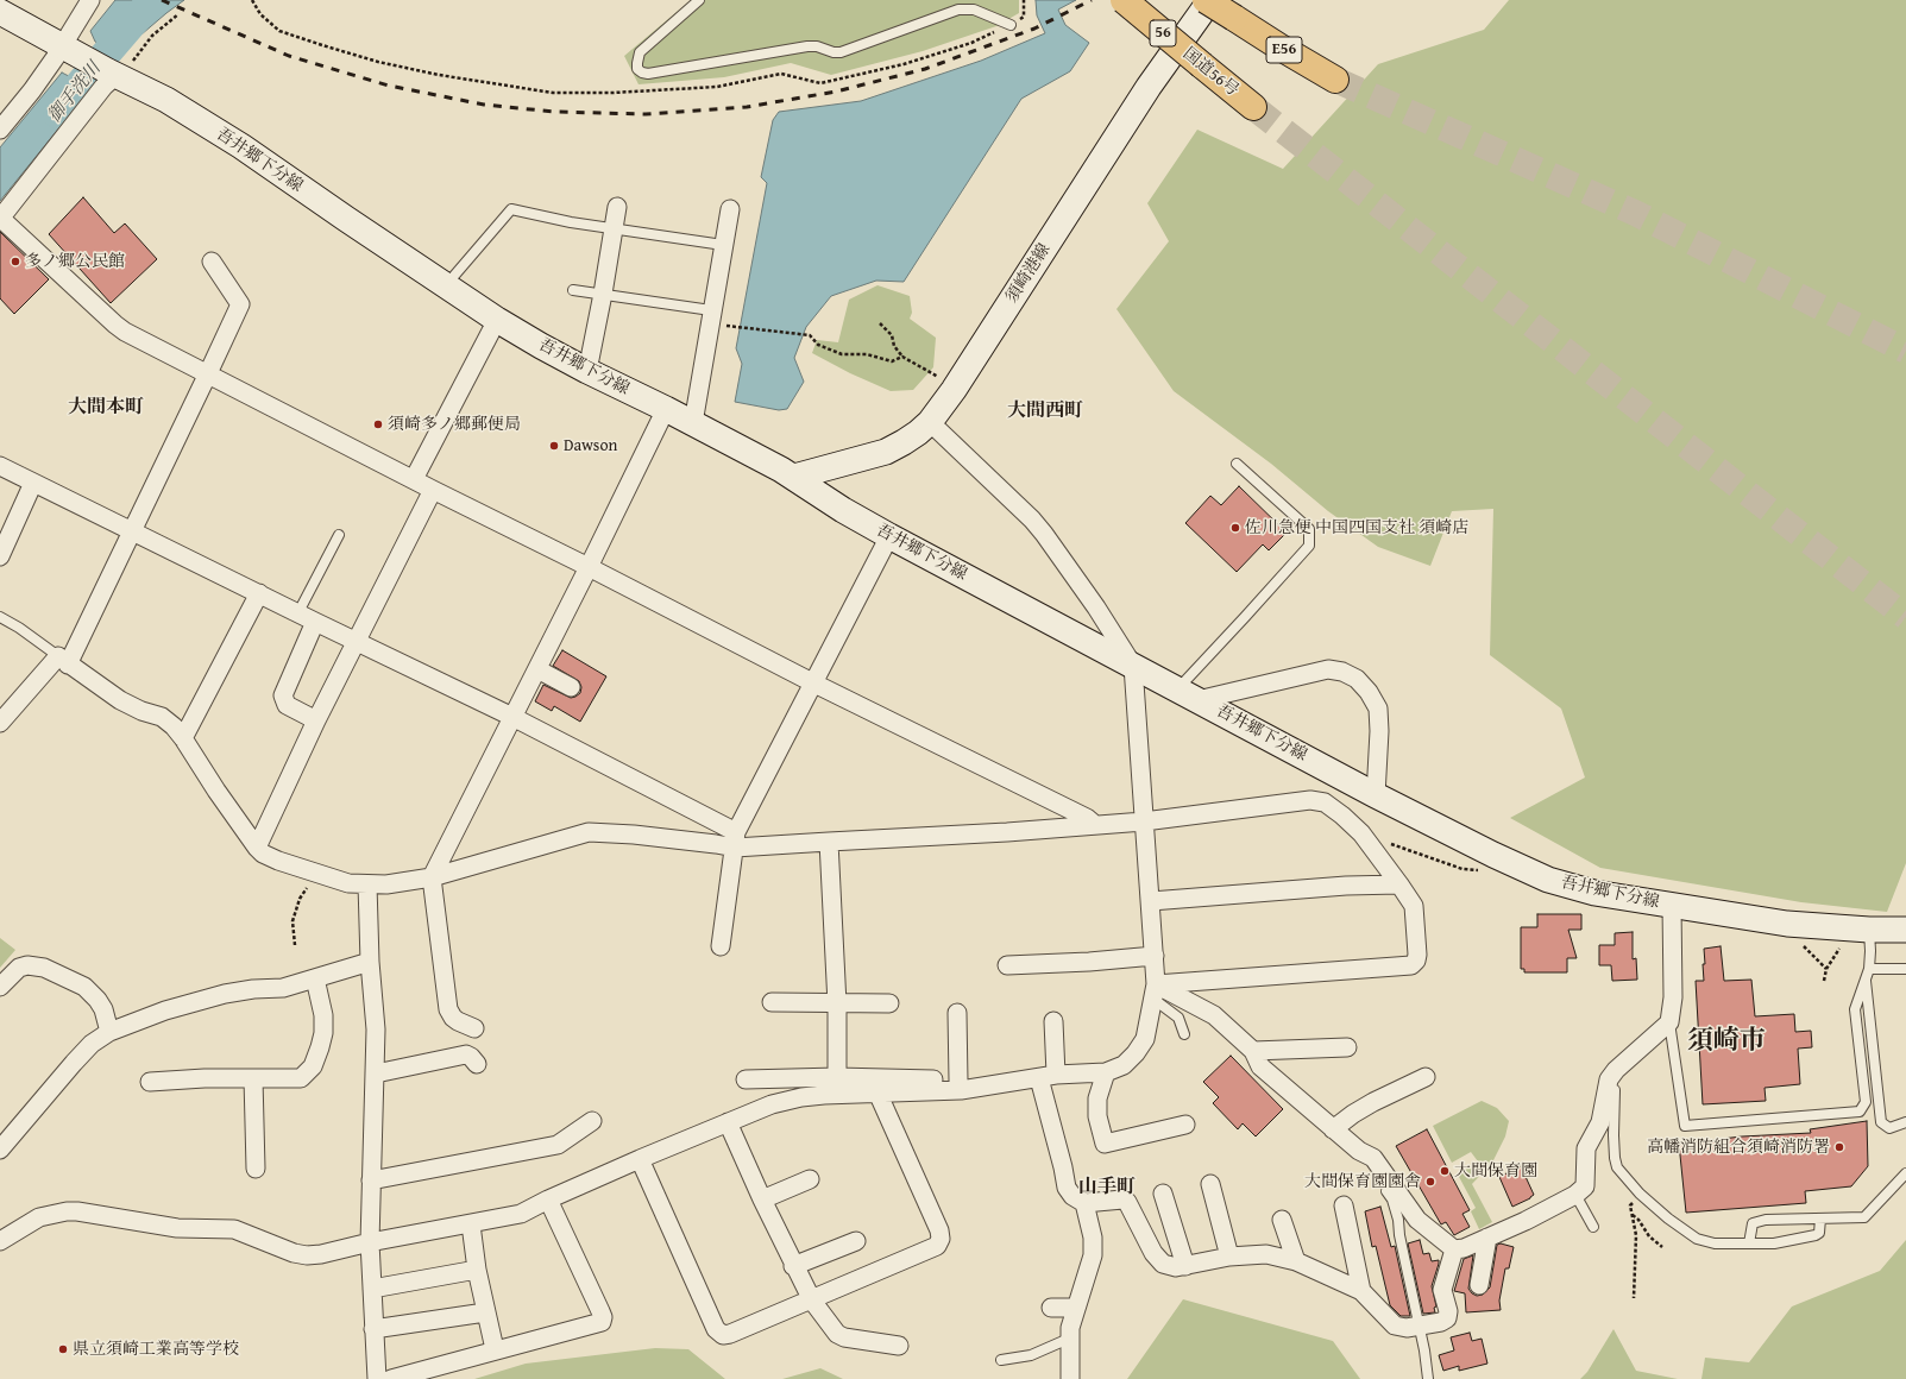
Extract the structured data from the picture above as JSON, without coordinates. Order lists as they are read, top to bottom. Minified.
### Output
{"streets":{"highway":["56","E56","国道56号"],"main road":["吾井郷下分線","須崎港線"]},"crossings":[["吾井郷下分線","須崎港線"]],"districts":["大間本町","大間西町","須崎市","山手町"],"water":["御手洗川"],"places":["多ノ郷公民館","須崎多ノ郷郵便局","Dawson","佐川急便 中国四国支社 須崎店","高幡消防組合須崎消防署","大間保育園","大間保育園園舎","県立須崎工業高等学校"]}
